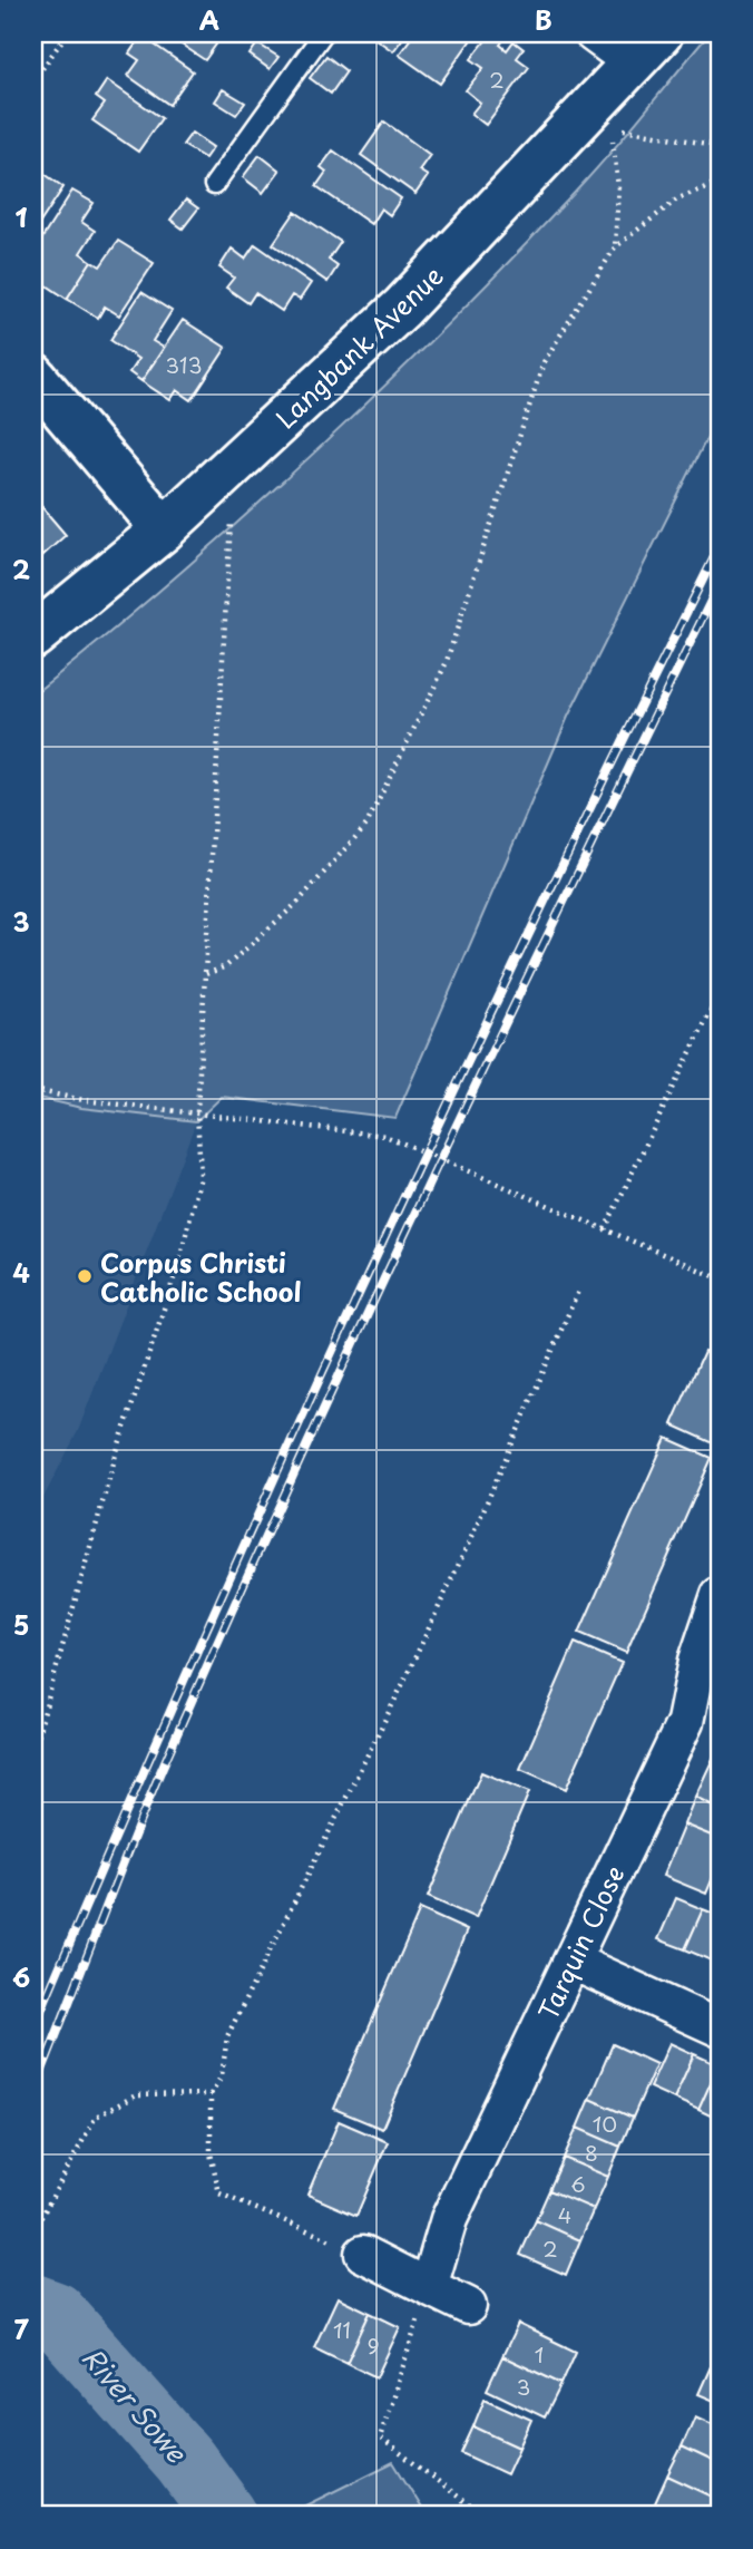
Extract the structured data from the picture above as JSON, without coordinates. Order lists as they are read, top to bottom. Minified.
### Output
{"streets":{"street":["Langbank Avenue","Tarquin Close"]},"water":["River Sowe"],"places":["Corpus Christi Catholic School"],"house_numbers":["2","313","10","8","6","4","2","11","9","1","3"],"grid":{"columns":["A","B"],"rows":["1","2","3","4","5","6","7"]}}
